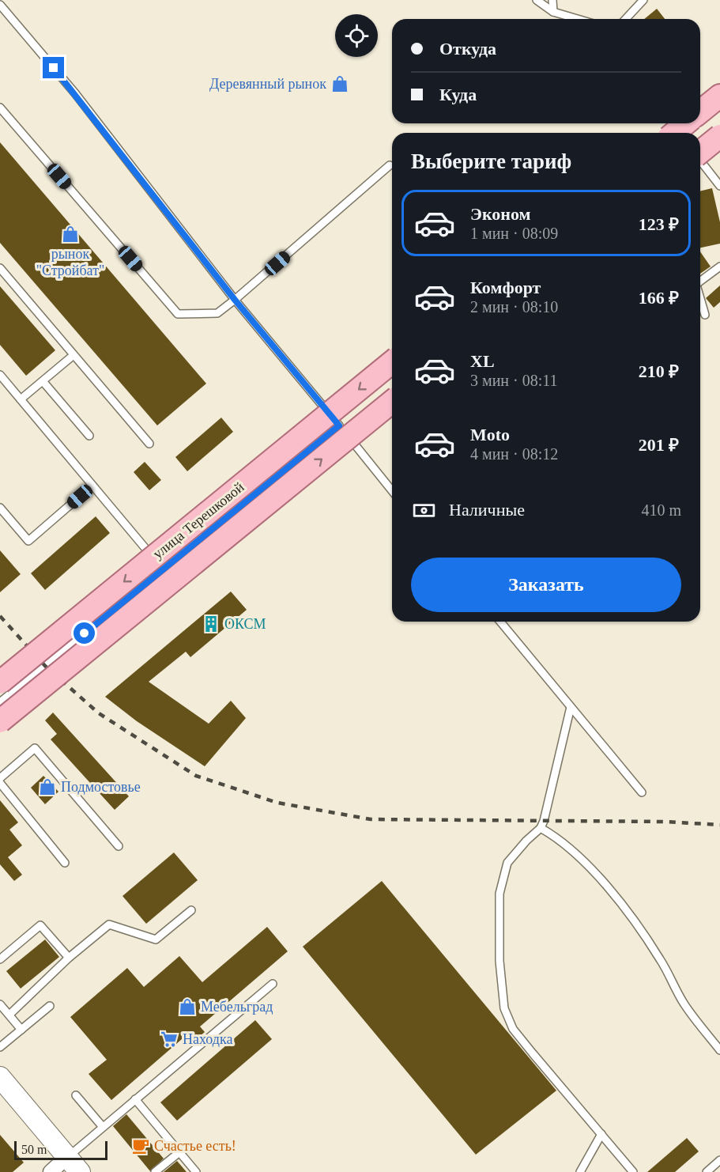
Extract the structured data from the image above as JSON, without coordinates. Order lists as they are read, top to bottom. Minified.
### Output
{"streets":{"main road":["улица Терешковой"]},"places":{"shop":["Деревянный рынок","рынок \"Стройбат\"","Подмостовье","Мебельград"],"building":["ОКСМ"],"supermarket":["Находка"],"cafe":["Счастье есть!"]},"scale_bar":"50 m","page":{"banner":["Откуда","Куда"],"heading":"Выберите тариф","list":[{"name":"Эконом","note":"1 мин · 08:09","value":"123 ₽"},{"name":"Комфорт","note":"2 мин · 08:10","value":"166 ₽"},{"name":"XL","note":"3 мин · 08:11","value":"210 ₽"},{"name":"Moto","note":"4 мин · 08:12","value":"201 ₽"}],"pay":["Наличные","410 m"],"buttons":"Заказать","scale":"50 m"}}
